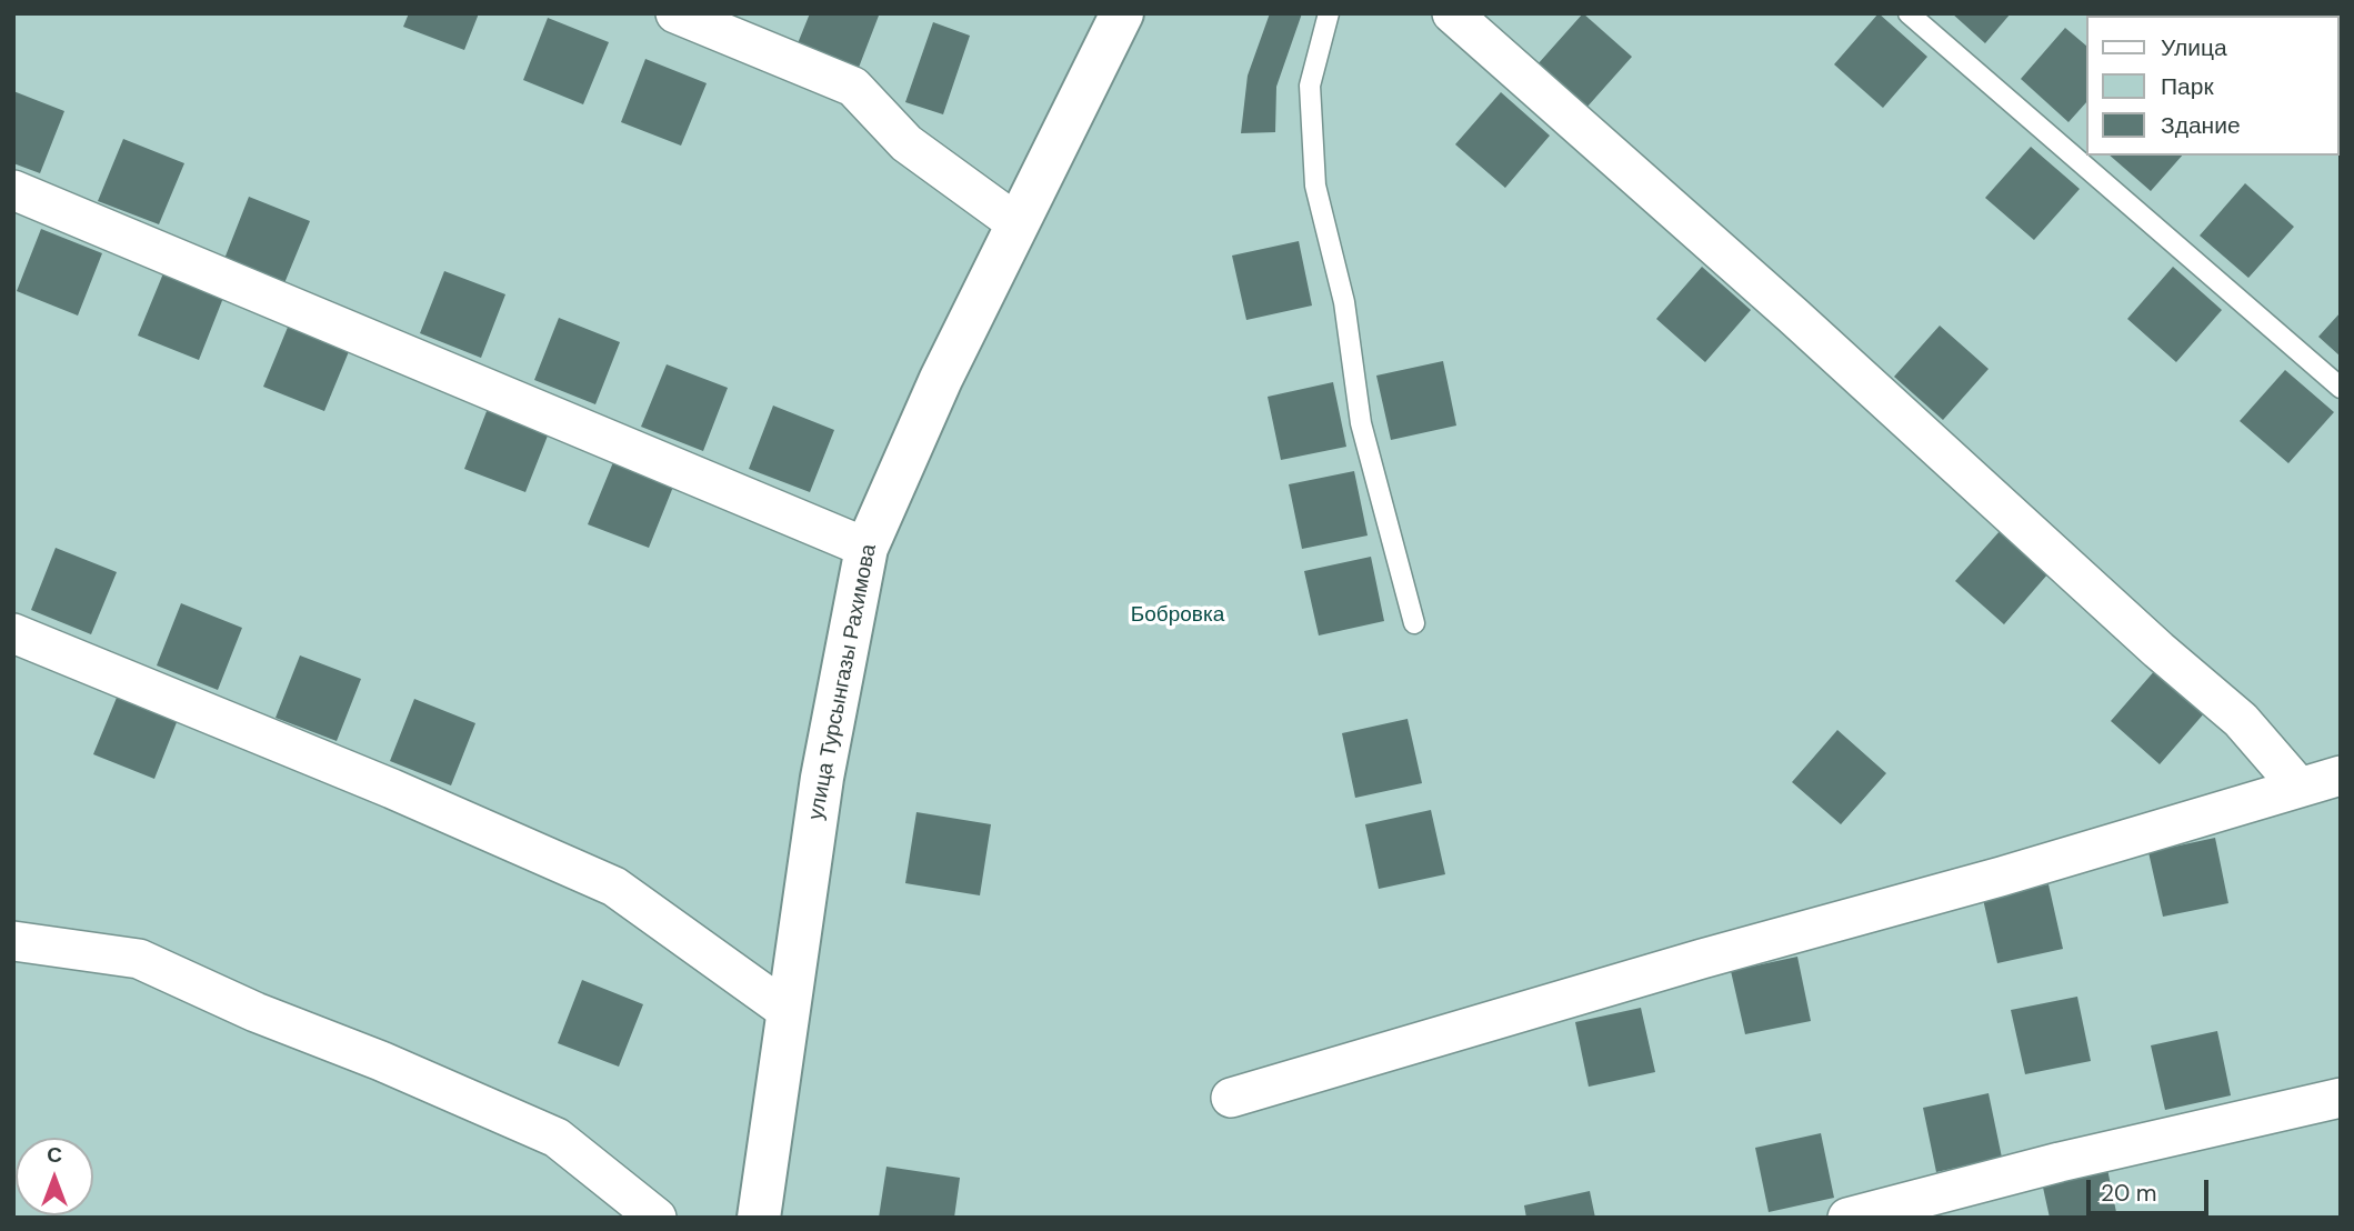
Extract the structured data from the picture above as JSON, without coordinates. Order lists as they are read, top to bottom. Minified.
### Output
{"streets":{"street":["улица Турсынгазы Рахимова"]},"parks":["Бобровка"],"legend":["Улица","Парк","Здание"],"scale_bar":"20 m","north":"top"}
